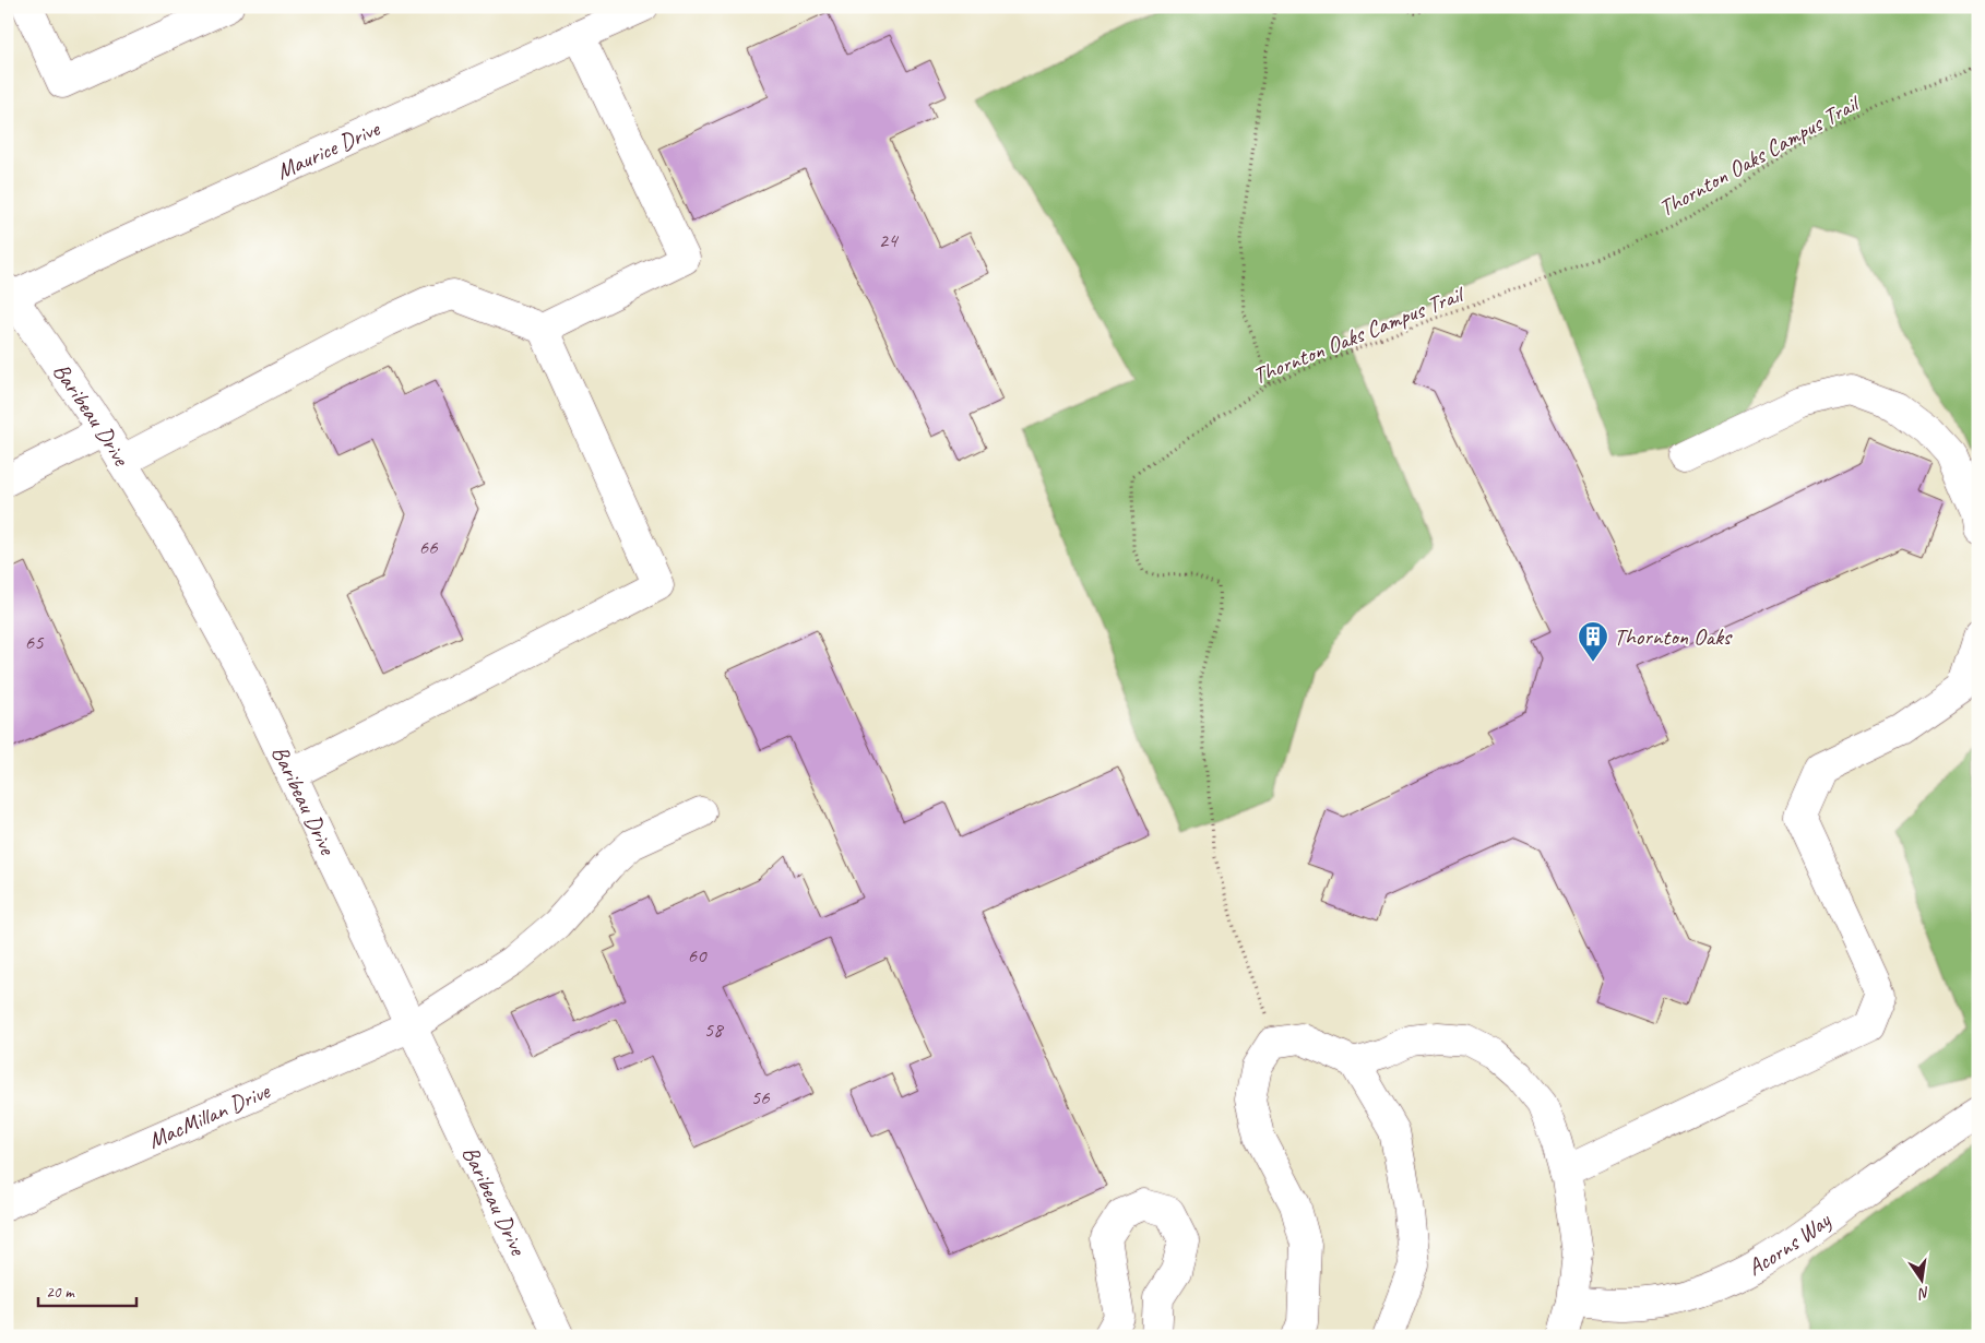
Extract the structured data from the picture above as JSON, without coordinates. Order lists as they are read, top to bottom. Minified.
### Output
{"streets":{"street":["Maurice Drive","Baribeau Drive","MacMillan Drive","Acorns Way"],"path":["Thornton Oaks Campus Trail"]},"crossings":[["Maurice Drive","Baribeau Drive"],["Baribeau Drive","MacMillan Drive"]],"places":{"building":["Thornton Oaks"]},"house_numbers":["24","66","65","60","58","56"],"scale_bar":"20 m","north":"bottom"}
